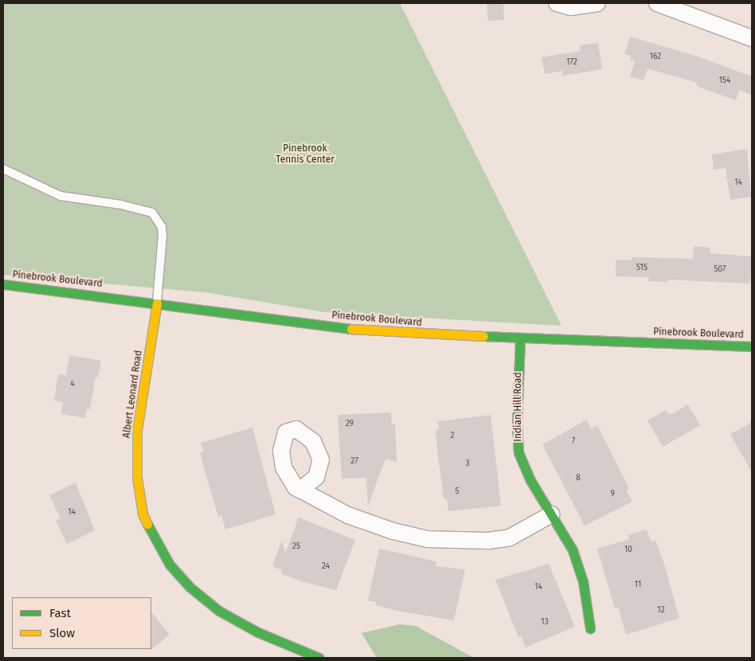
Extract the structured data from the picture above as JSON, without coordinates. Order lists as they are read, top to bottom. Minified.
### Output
{"streets":{"street":["Pinebrook Boulevard","Albert Leonard Road","Indian Hill Road"]},"crossings":[["Pinebrook Boulevard","Albert Leonard Road"],["Pinebrook Boulevard","Indian Hill Road"]],"parks":["Pinebrook Tennis Center"],"house_numbers":["162","172","154","14","515","507","4","29","2","7","27","3","8","5","9","14","25","10","24","11","14","12","13"],"legend":["Fast","Slow"]}
